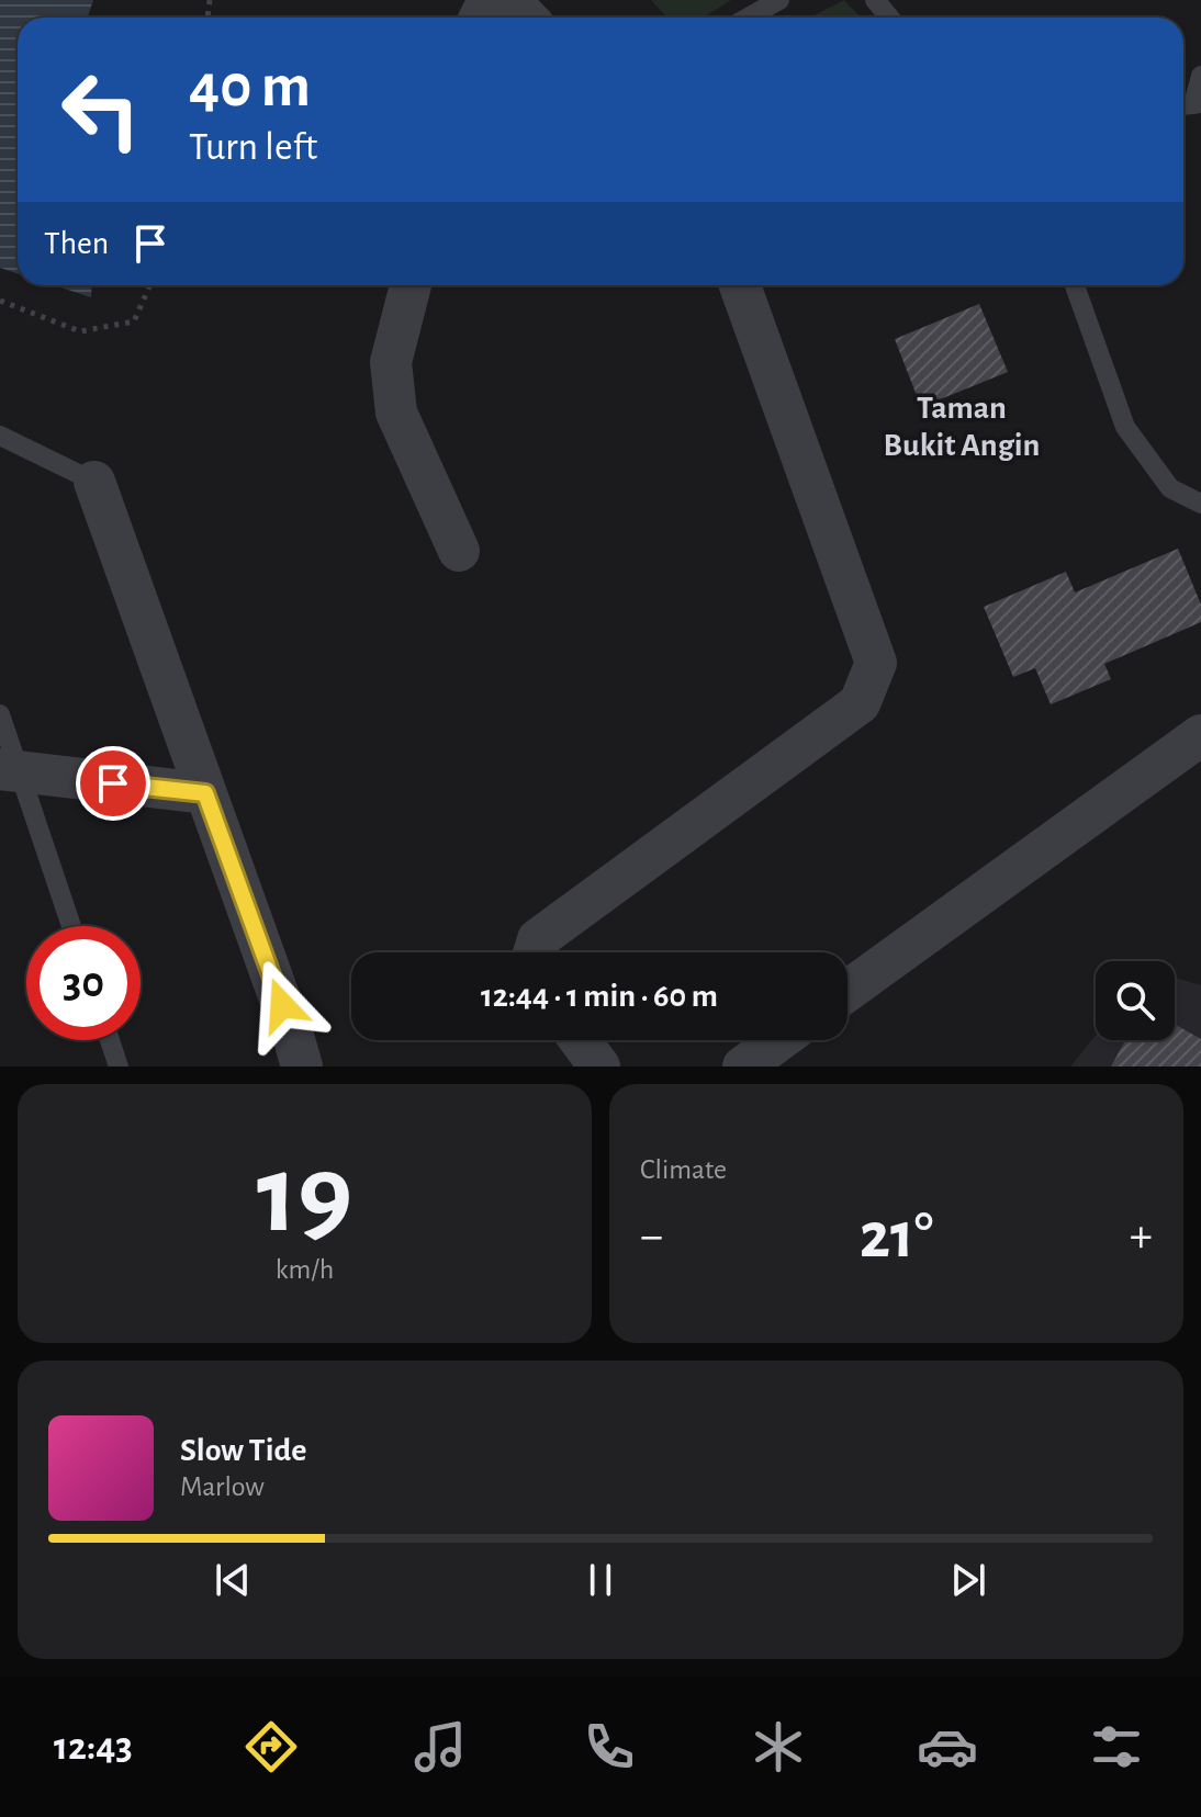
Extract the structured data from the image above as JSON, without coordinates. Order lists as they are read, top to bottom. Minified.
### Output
{"districts":["Taman Bukit Angin"],"page":{"turn":["40 m","Turn left"],"then":"Then","limit":"30","trip":"12:44 · 1 min · 60 m","tile":[["19","km/h"],"Climate"],"heat":["−","21°","+"],"song":["Slow Tide","Marlow"],"tabs":"12:43"}}
